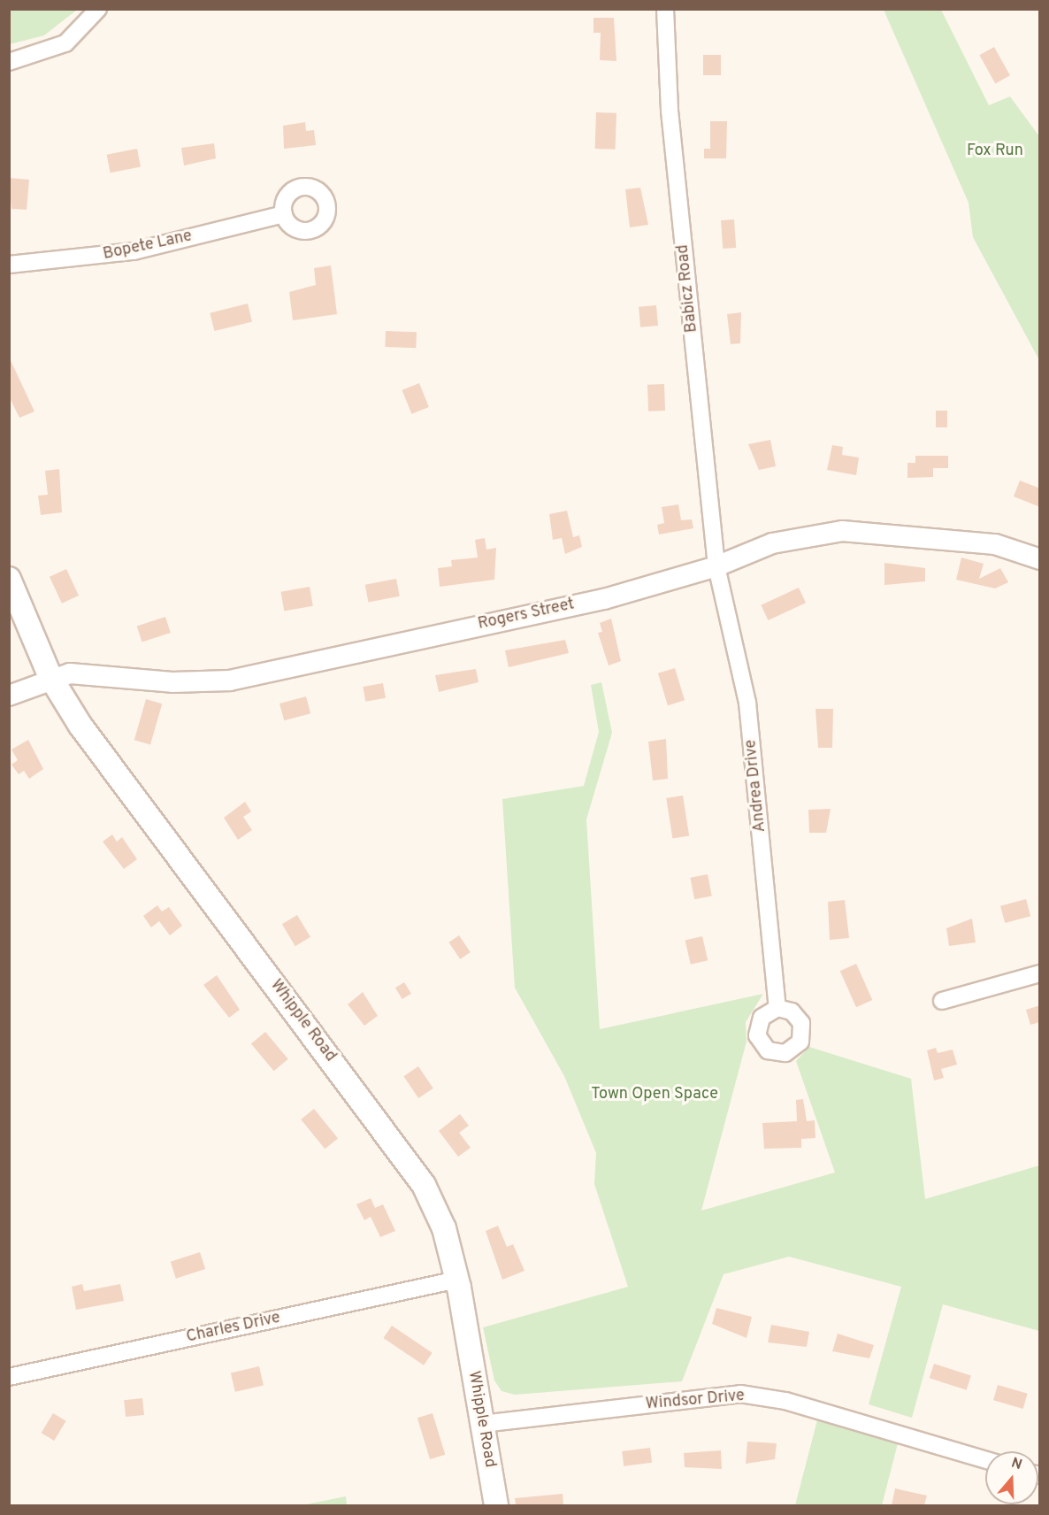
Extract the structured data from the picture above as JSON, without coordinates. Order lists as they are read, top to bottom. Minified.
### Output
{"streets":{"main road":["Whipple Road"],"street":["Bopete Lane","Babicz Road","Rogers Street","Andrea Drive","Charles Drive","Windsor Drive"]},"crossings":[["Babicz Road","Rogers Street"],["Babicz Road","Andrea Drive"],["Rogers Street","Andrea Drive"],["Rogers Street","Whipple Road"],["Whipple Road","Charles Drive"],["Whipple Road","Windsor Drive"]],"parks":["Fox Run","Town Open Space"],"north":"top"}
